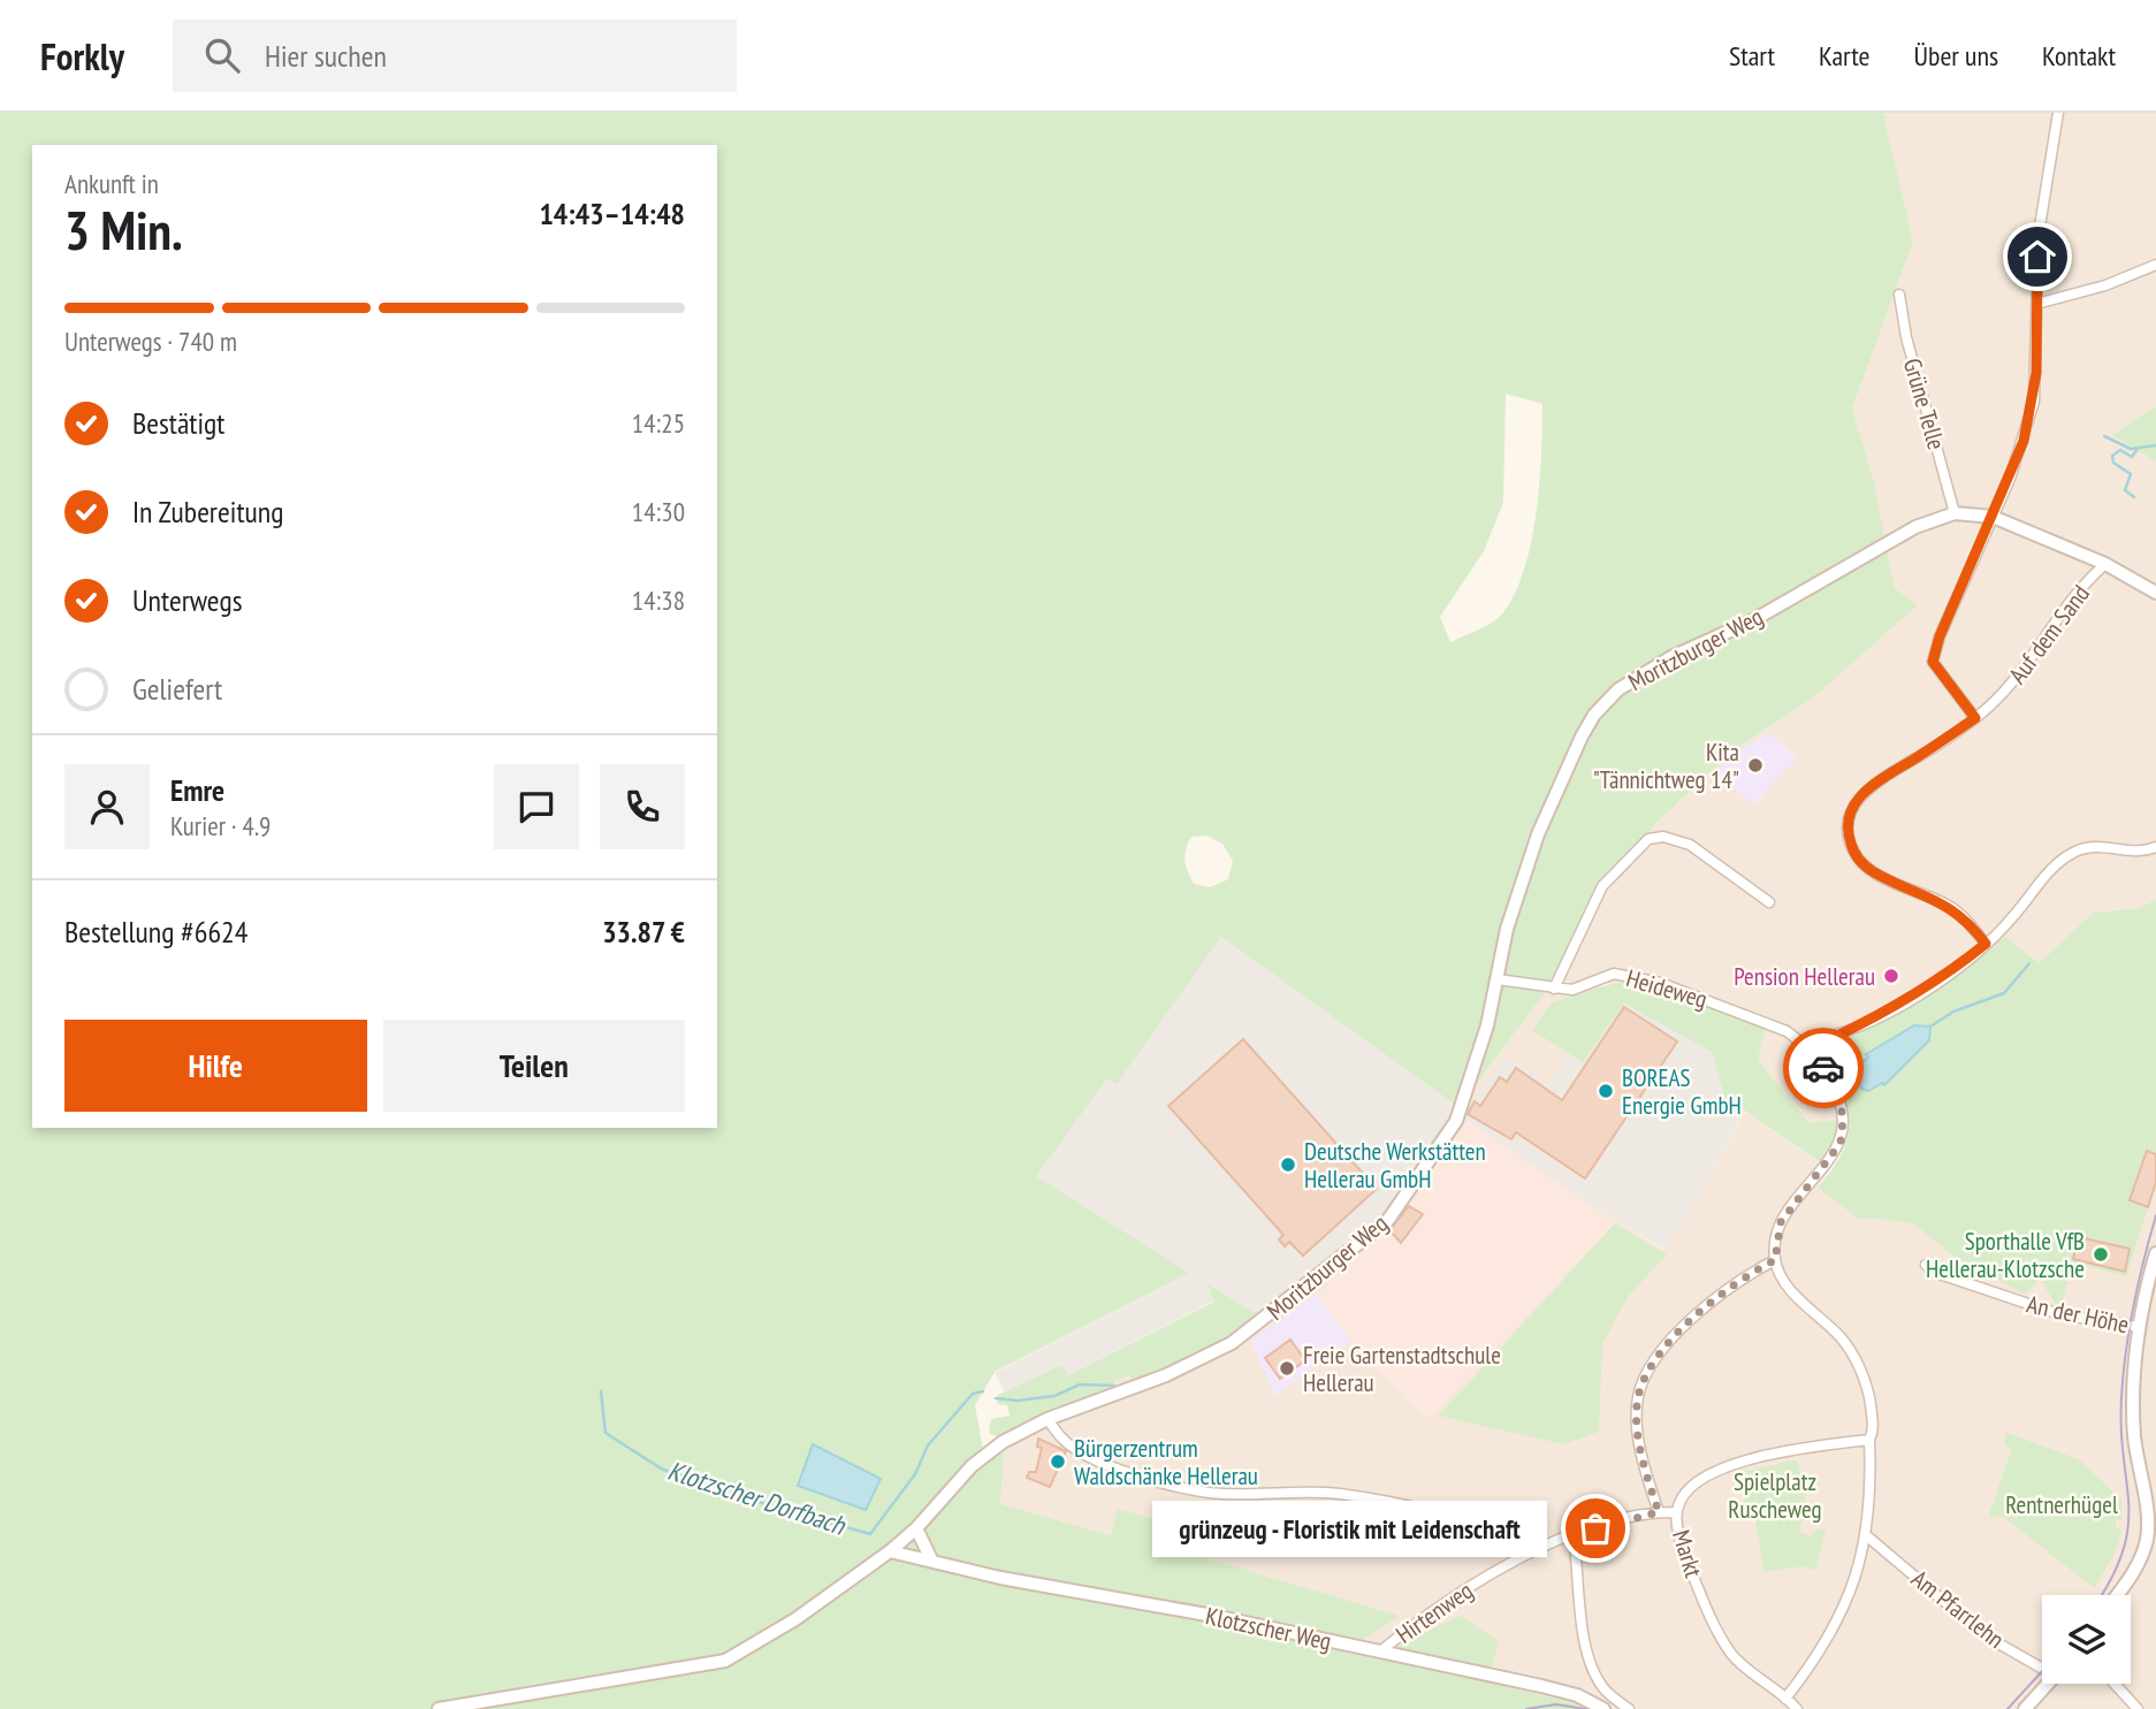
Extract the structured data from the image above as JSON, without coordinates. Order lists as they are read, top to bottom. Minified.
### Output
{"streets":{"street":["Grüne Telle","Auf dem Sand","Moritzburger Weg","Heideweg","An der Höhe","Markt","Am Pfarrlehn","Hirtenweg","Klotzscher Weg"]},"crossings":[["Grüne Telle","Moritzburger Weg"],["Auf dem Sand","Moritzburger Weg"],["Moritzburger Weg","Heideweg"],["Moritzburger Weg","Klotzscher Weg"],["Markt","Hirtenweg"],["Hirtenweg","Klotzscher Weg"]],"water":["Klotzscher Dorfbach"],"parks":["Spielplatz Ruscheweg","Rentnerhügel"],"places":["Kita \"Tännichtweg 14\"","Pension Hellerau","BOREAS Energie GmbH","Deutsche Werkstätten Hellerau GmbH","Sporthalle VfB Hellerau-Klotzsche","Freie Gartenstadtschule Hellerau","Bürgerzentrum Waldschänke Hellerau","grünzeug - Floristik mit Leidenschaft"],"page":{"header":"Forkly","search":"Hier suchen","nav":["Start","Karte","Über uns","Kontakt"],"heading":["3 Min.","Ankunft in","14:43–14:48"],"panel":["Emre","Kurier · 4.9","Bestellung #6624","33.87 €"],"bar":"Unterwegs · 740 m","list":[["Bestätigt","14:25"],["In Zubereitung","14:30"],["Unterwegs","14:38"],"Geliefert"],"buttons":["Hilfe","Teilen"],"bubble":"grünzeug - Floristik mit Leidenschaft"}}
